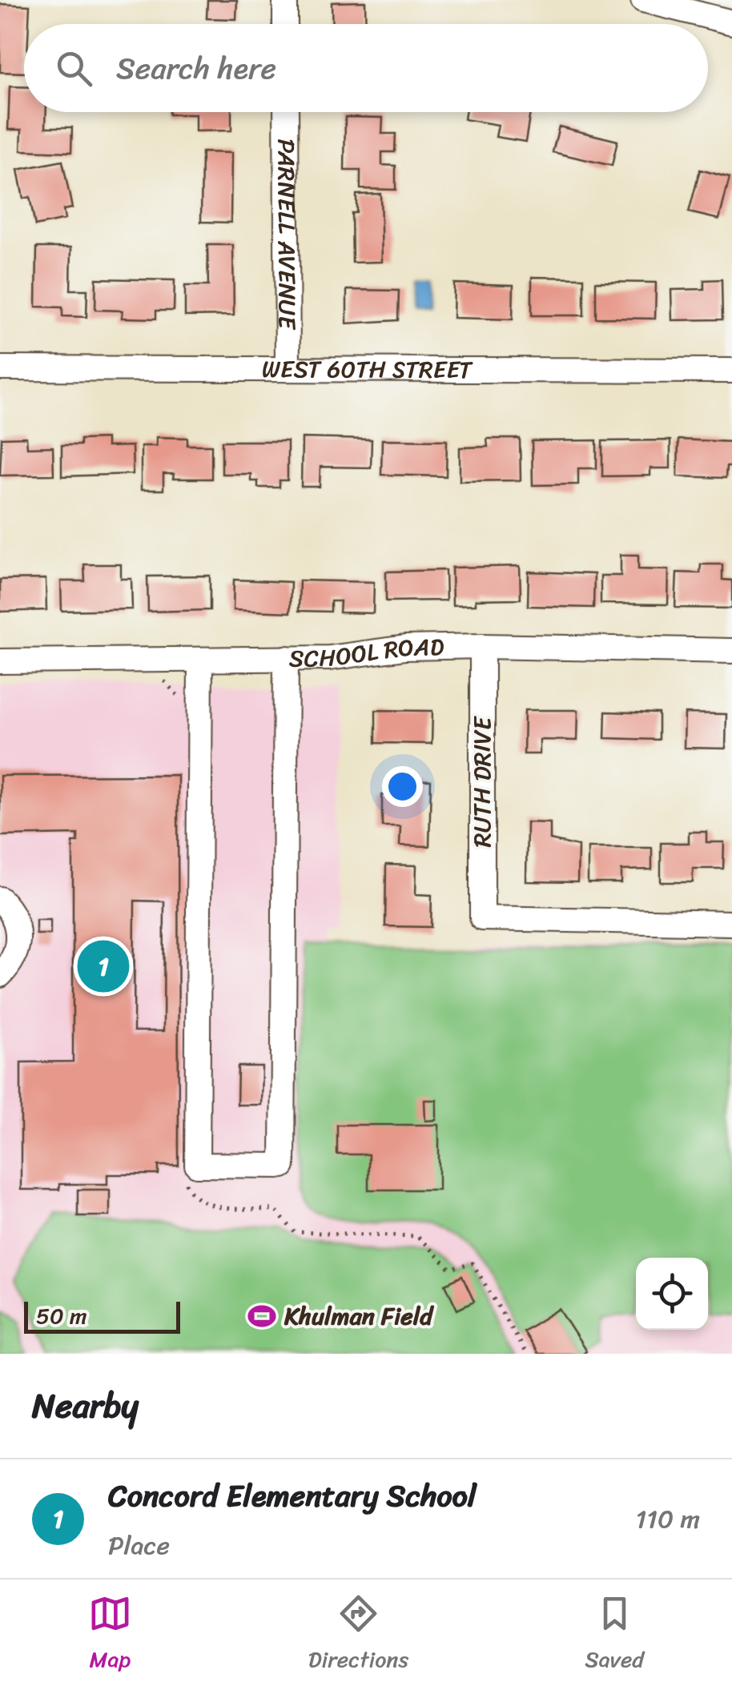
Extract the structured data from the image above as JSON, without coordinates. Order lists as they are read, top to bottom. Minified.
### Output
{"streets":{"street":["PARNELL AVENUE","WEST 60TH STREET","SCHOOL ROAD","RUTH DRIVE"]},"crossings":[["PARNELL AVENUE","WEST 60TH STREET"],["SCHOOL ROAD","RUTH DRIVE"]],"places":{"sports":["Khulman Field"]},"scale_bar":"50 m","page":{"search":"Search here","pins":"1","scale":"50 m","heading":"Nearby","list":[{"mark":"1","name":"Concord Elementary School","note":"Place","value":"110 m"}],"nav":["Map","Directions","Saved"]}}
